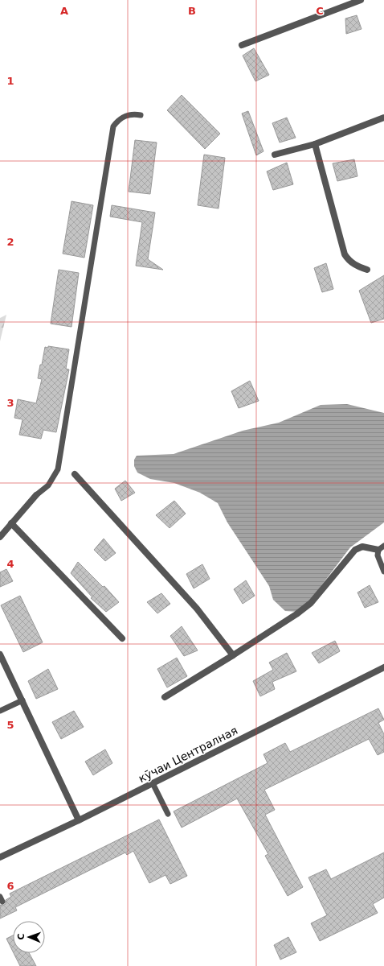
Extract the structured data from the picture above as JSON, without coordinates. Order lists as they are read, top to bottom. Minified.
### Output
{"streets":{"street":["кӯчаи Централная"]},"north":"left","grid":{"columns":["A","B","C"],"rows":["1","2","3","4","5","6"]}}
